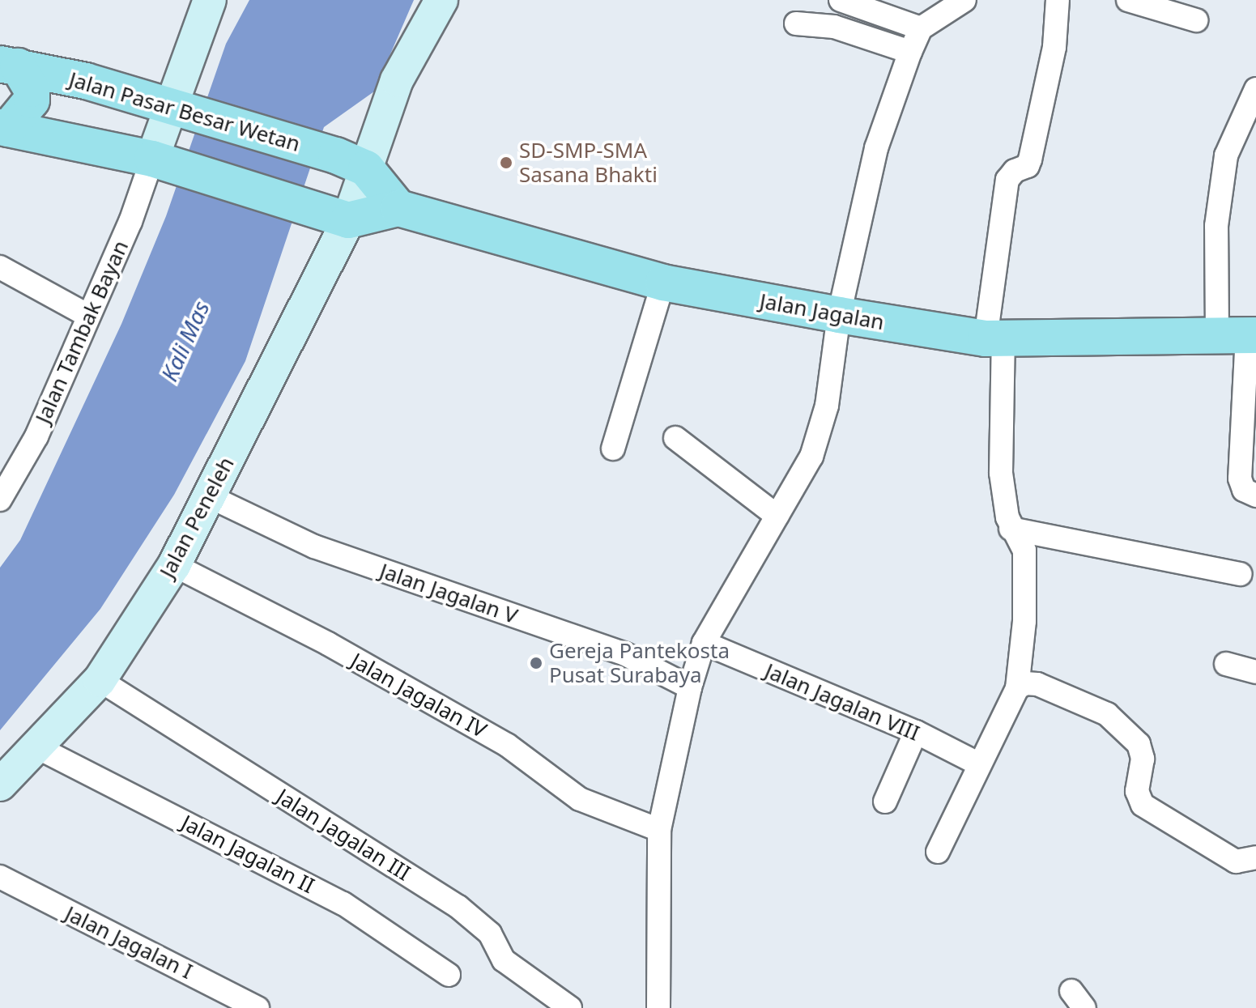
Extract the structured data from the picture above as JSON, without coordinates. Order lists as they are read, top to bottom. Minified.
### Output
{"streets":{"main road":["Jalan Pasar Besar Wetan","Jalan Jagalan"],"street":["Jalan Tambak Bayan","Jalan Peneleh","Jalan Jagalan V","Jalan Jagalan IV","Jalan Jagalan VIII","Jalan Jagalan III","Jalan Jagalan II","Jalan Jagalan I"]},"crossings":[["Jalan Pasar Besar Wetan","Jalan Peneleh"],["Jalan Jagalan","Jalan Peneleh"],["Jalan Peneleh","Jalan Jagalan V"],["Jalan Peneleh","Jalan Jagalan IV"],["Jalan Peneleh","Jalan Jagalan III"],["Jalan Peneleh","Jalan Jagalan II"]],"water":["Kali Mas"],"places":["SD-SMP-SMA Sasana Bhakti","Gereja Pantekosta Pusat Surabaya"]}
